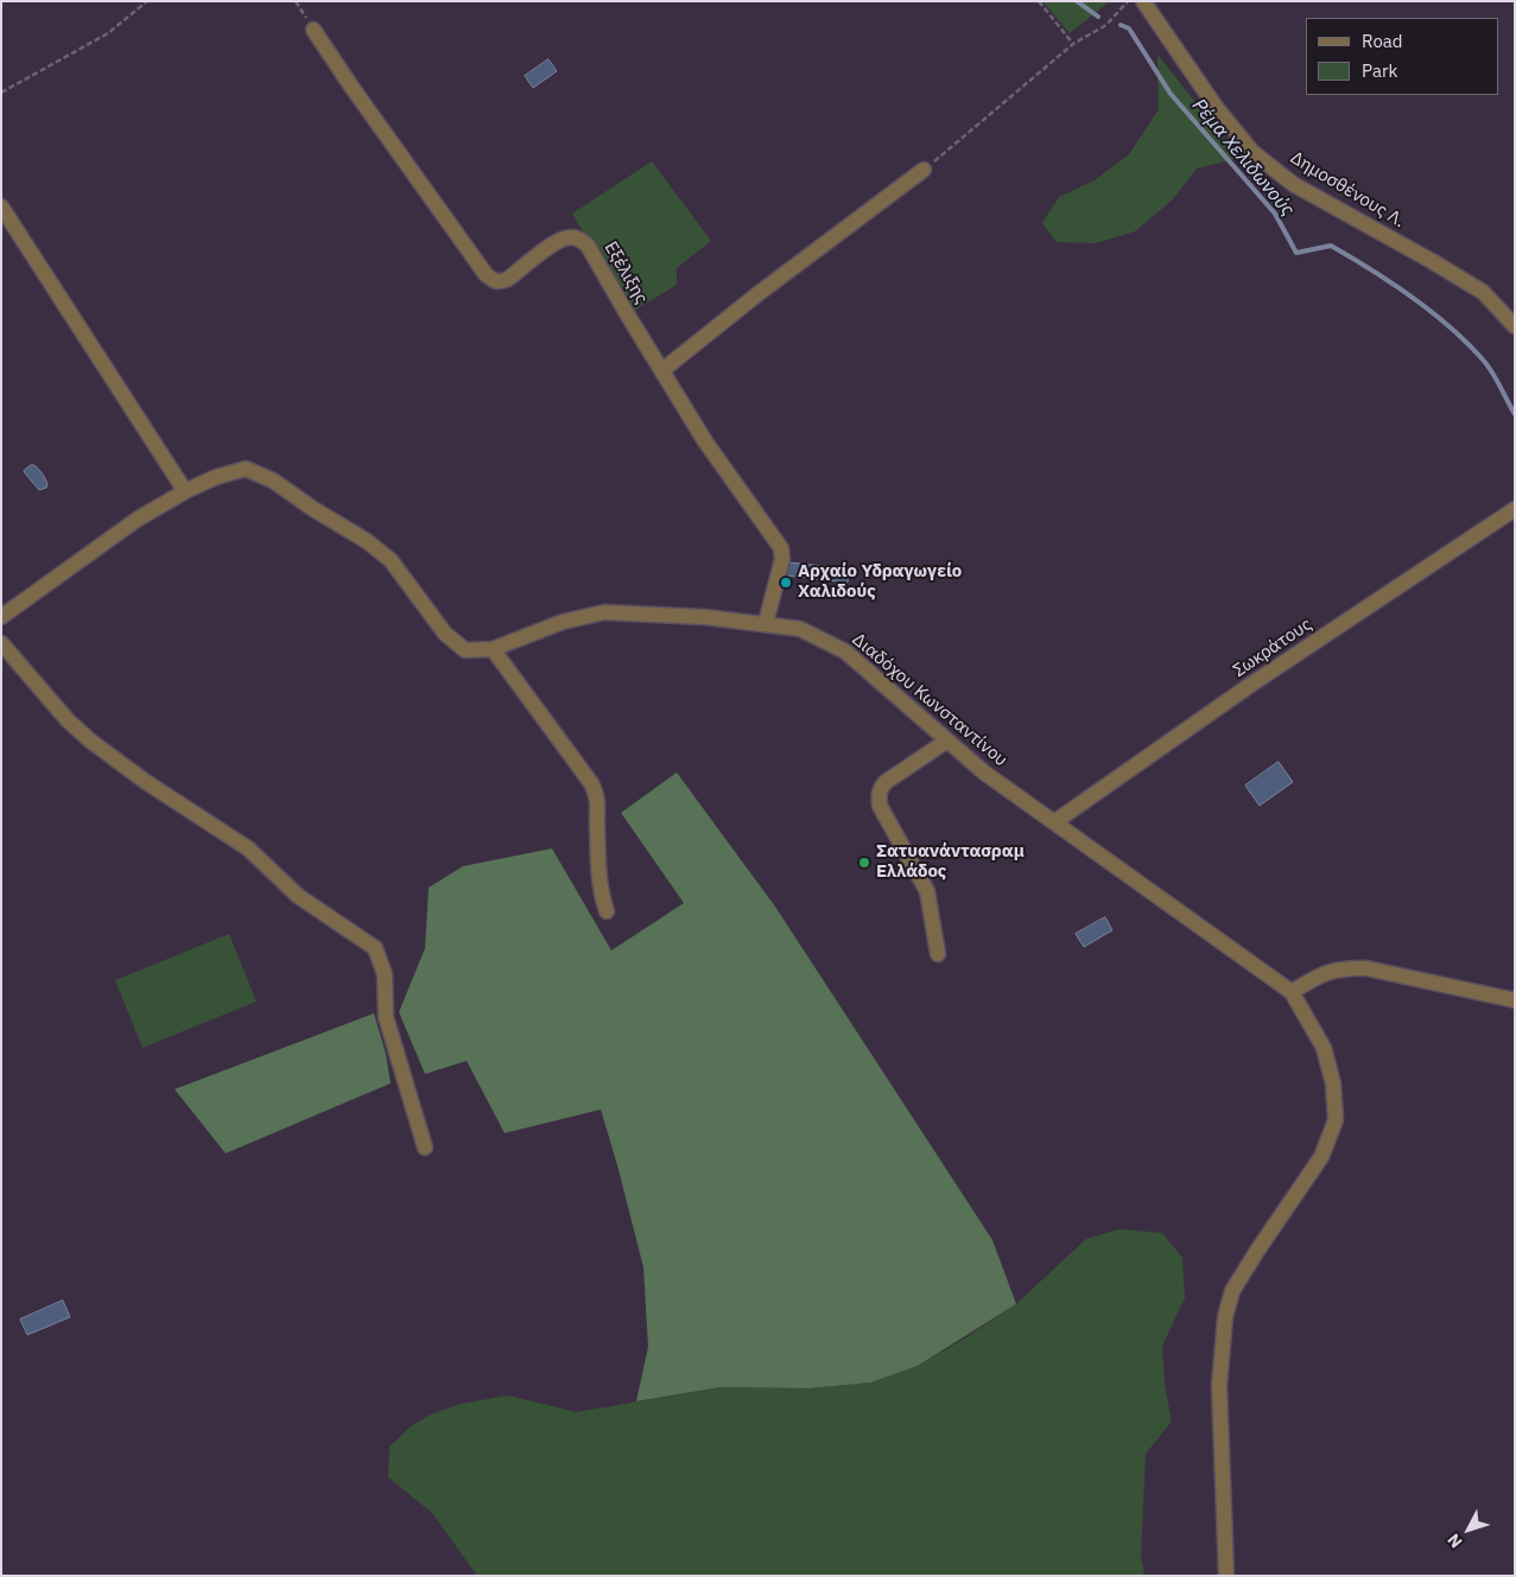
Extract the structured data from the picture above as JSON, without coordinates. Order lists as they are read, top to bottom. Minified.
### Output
{"streets":{"street":["Δημοσθένους Λ.","Εξέλιξης","Σωκράτους","Διαδόχου Κωνσταντίνου"]},"crossings":[["Εξέλιξης","Διαδόχου Κωνσταντίνου"],["Σωκράτους","Διαδόχου Κωνσταντίνου"]],"water":["Ρέμα Χελιδωνούς"],"places":["Αρχαίο Υδραγωγείο Χαλιδούς","Σατυανάντασραμ Ελλάδος"],"legend":["Road","Park"],"north":"bottom left"}
